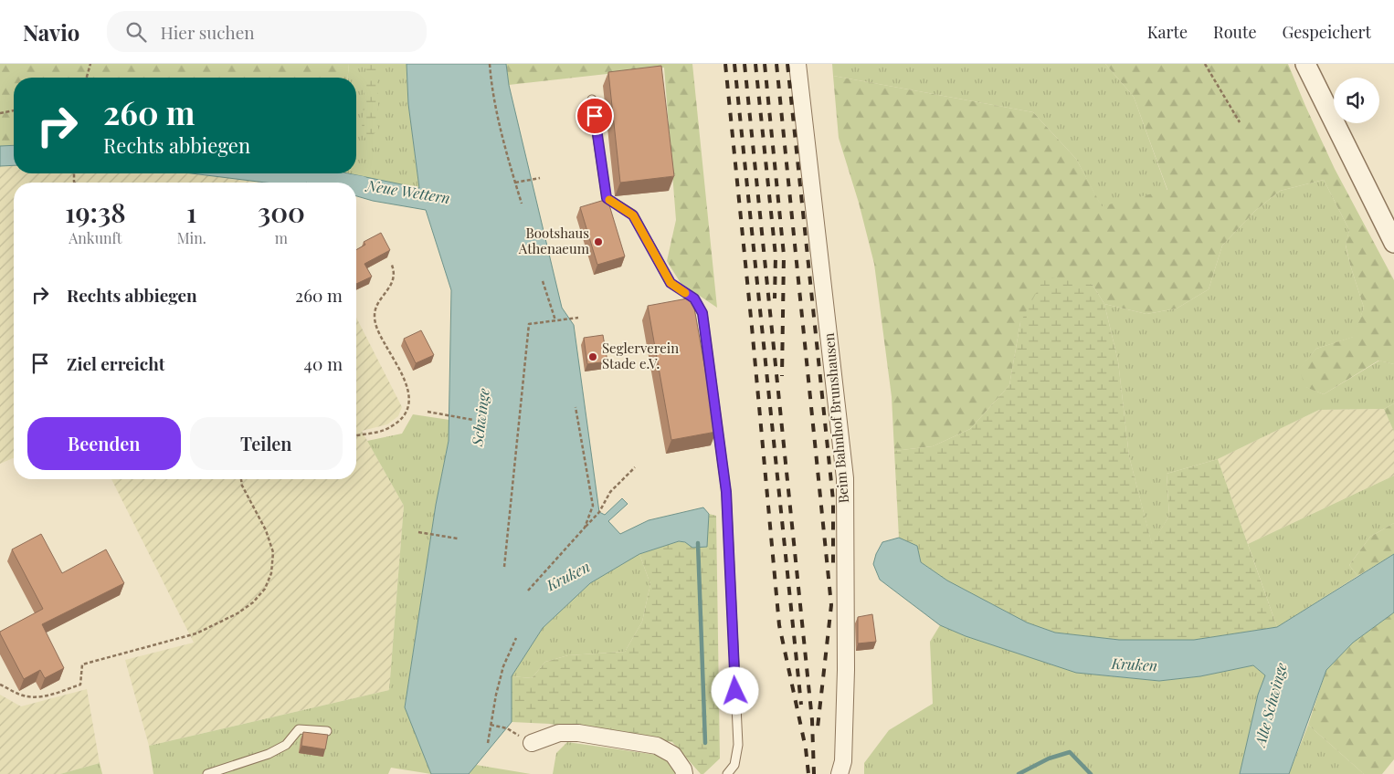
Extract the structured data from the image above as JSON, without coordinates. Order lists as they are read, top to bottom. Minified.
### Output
{"streets":{"street":["Beim Bahnhof Brunshausen"]},"water":["Neue Wettern","Schwinge","Kruken","Alte Schwinge"],"places":["Bootshaus Athenaeum","Seglerverein Stade e.V."],"page":{"header":"Navio","search":"Hier suchen","nav":["Karte","Route","Gespeichert"],"turn":["260 m","Rechts abbiegen"],"eta":["19:38","Ankunft","1","Min.","300","m"],"list":[{"name":"Rechts abbiegen","value":"260 m"},{"name":"Ziel erreicht","value":"40 m"}],"buttons":["Beenden","Teilen"]}}
